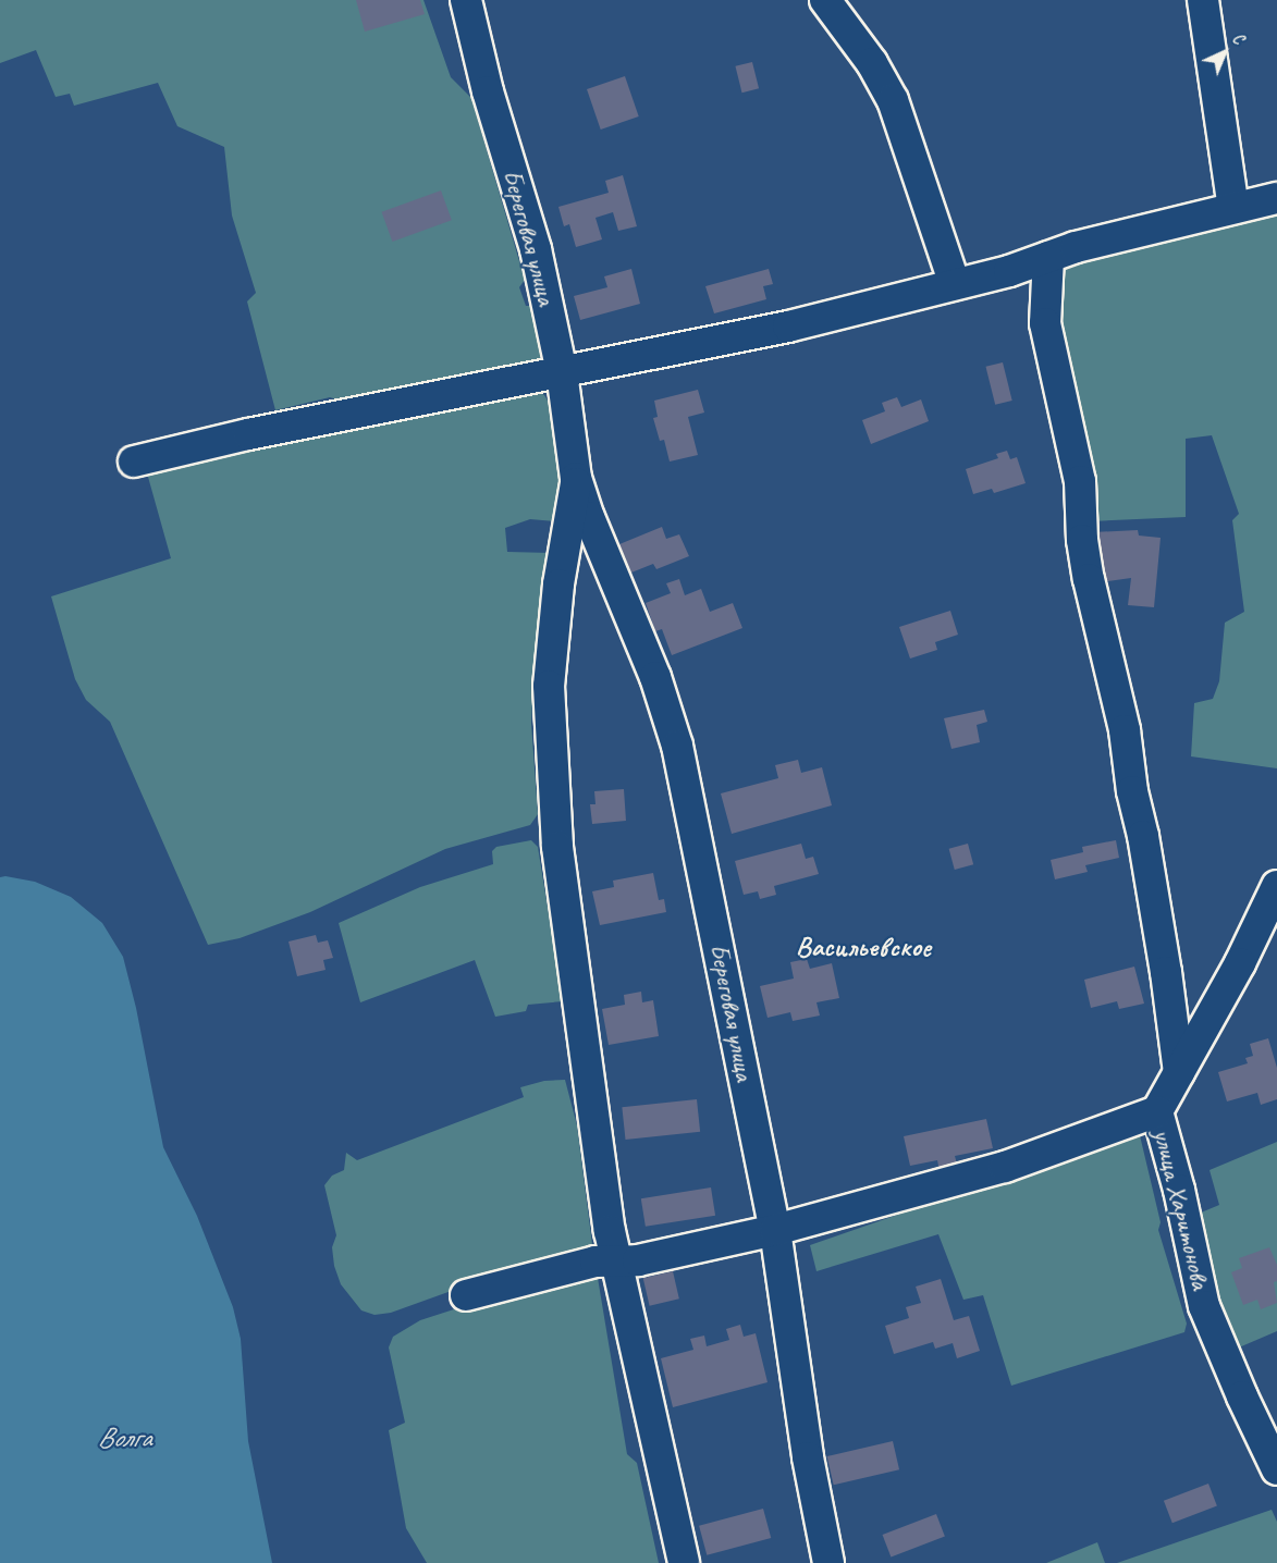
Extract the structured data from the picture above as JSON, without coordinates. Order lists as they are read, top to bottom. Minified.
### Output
{"streets":{"street":["Береговая улица","улица Харитонова"]},"districts":["Васильевское"],"water":["Волга"],"north":"top right"}
